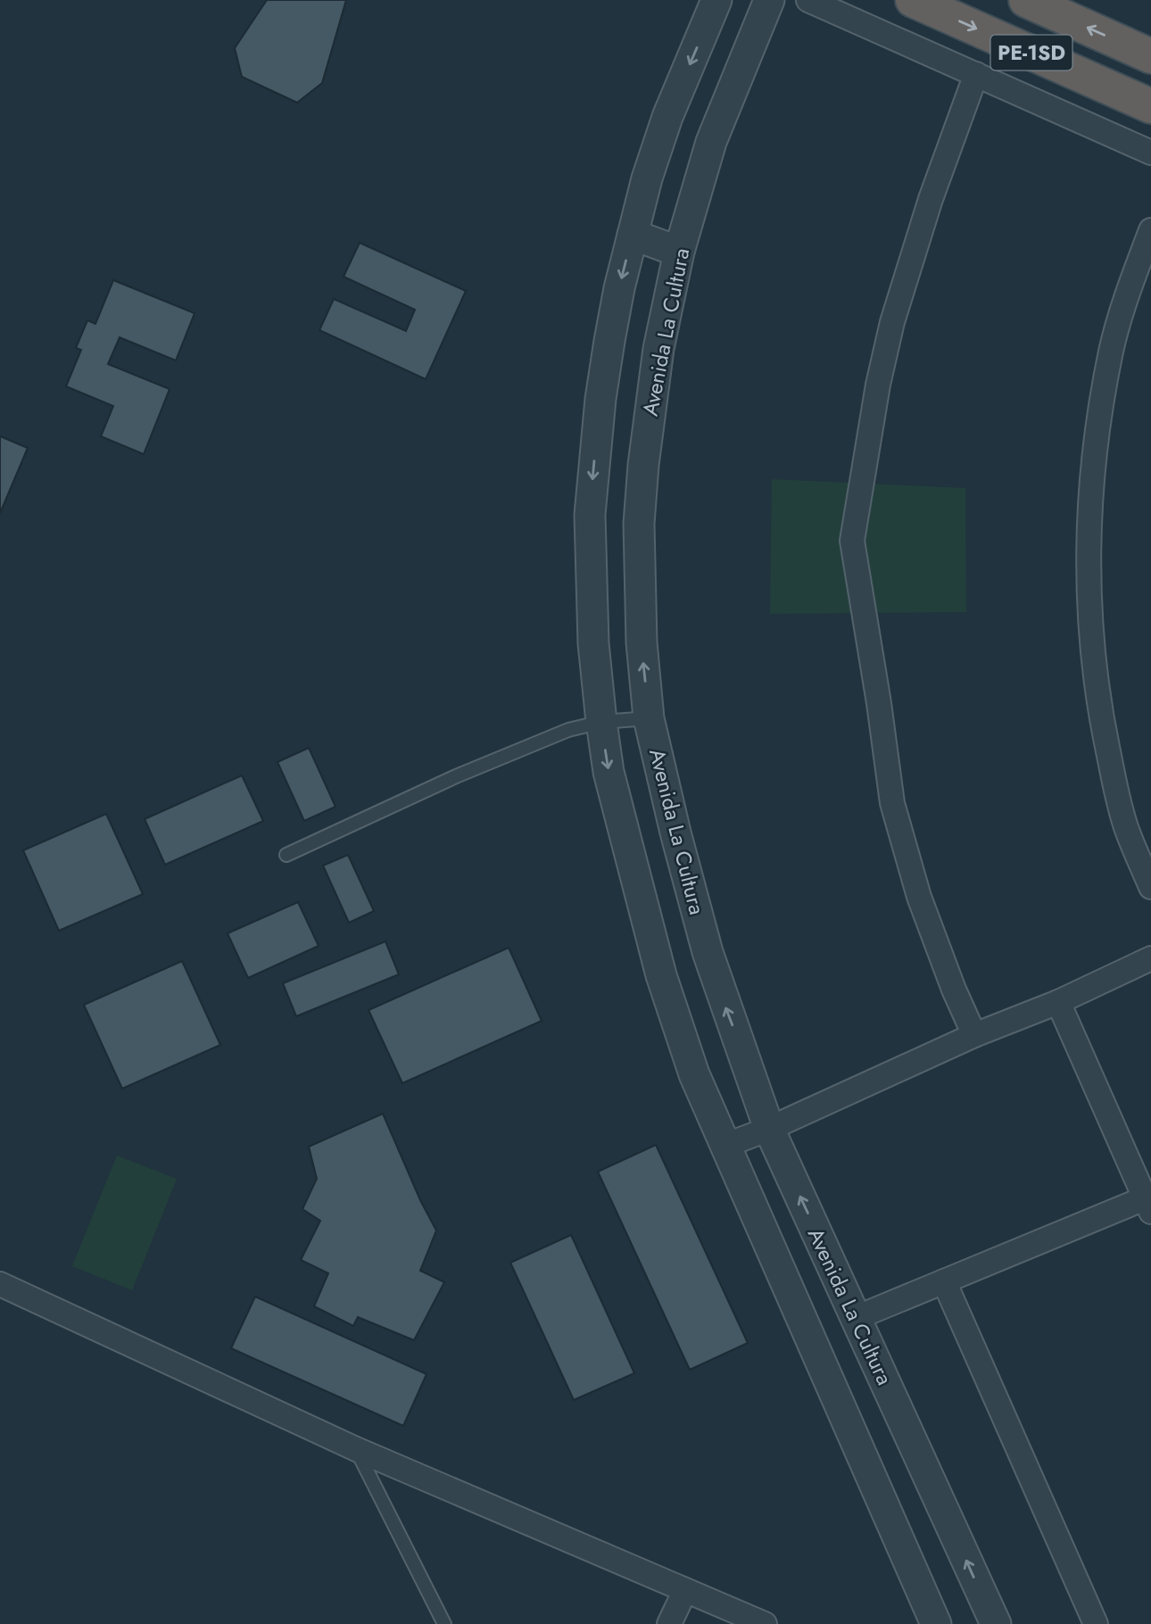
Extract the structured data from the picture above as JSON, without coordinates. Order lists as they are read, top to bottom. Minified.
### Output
{"streets":{"highway":["PE-1SD"],"street":["Avenida La Cultura"]}}
